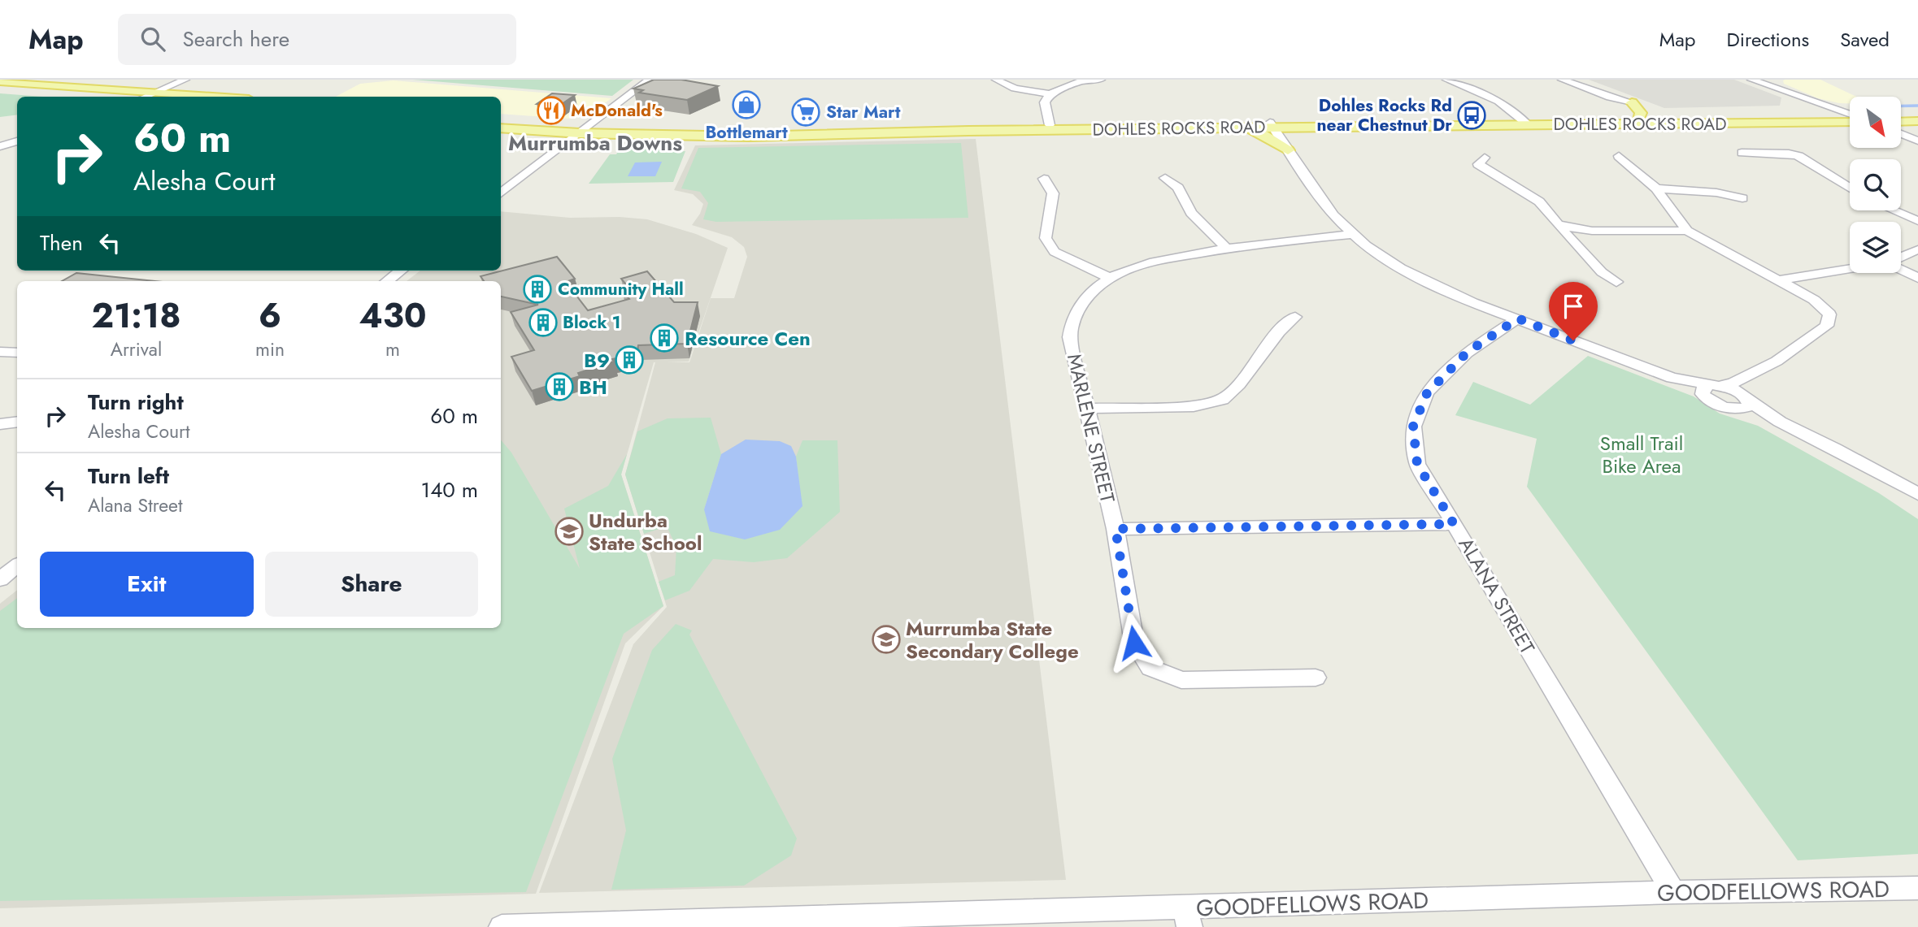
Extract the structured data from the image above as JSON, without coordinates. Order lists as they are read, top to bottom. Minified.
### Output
{"streets":{"main road":["DOHLES ROCKS ROAD"],"street":["MARLENE STREET","ALANA STREET","GOODFELLOWS ROAD"]},"crossings":[["ALANA STREET","GOODFELLOWS ROAD"]],"districts":["Murrumba Downs"],"parks":["Small Trail Bike Area"],"places":{"shop":["Bottlemart"],"restaurant":["McDonald's"],"supermarket":["Star Mart"],"bus stop":["Dohles Rocks Rd near Chestnut Dr"],"building":["Community Hall","Block 1","Resource Cen","B9","BH"],"school or university":["Undurba State School","Murrumba State Secondary College"]},"north":"bottom right","page":{"header":"Map","search":"Search here","nav":["Map","Directions","Saved"],"turn":["60 m","Alesha Court"],"then":"Then","eta":["21:18","Arrival","6","min","430","m"],"list":[{"name":"Turn right","note":"Alesha Court","value":"60 m"},{"name":"Turn left","note":"Alana Street","value":"140 m"}],"buttons":["Exit","Share"]}}
